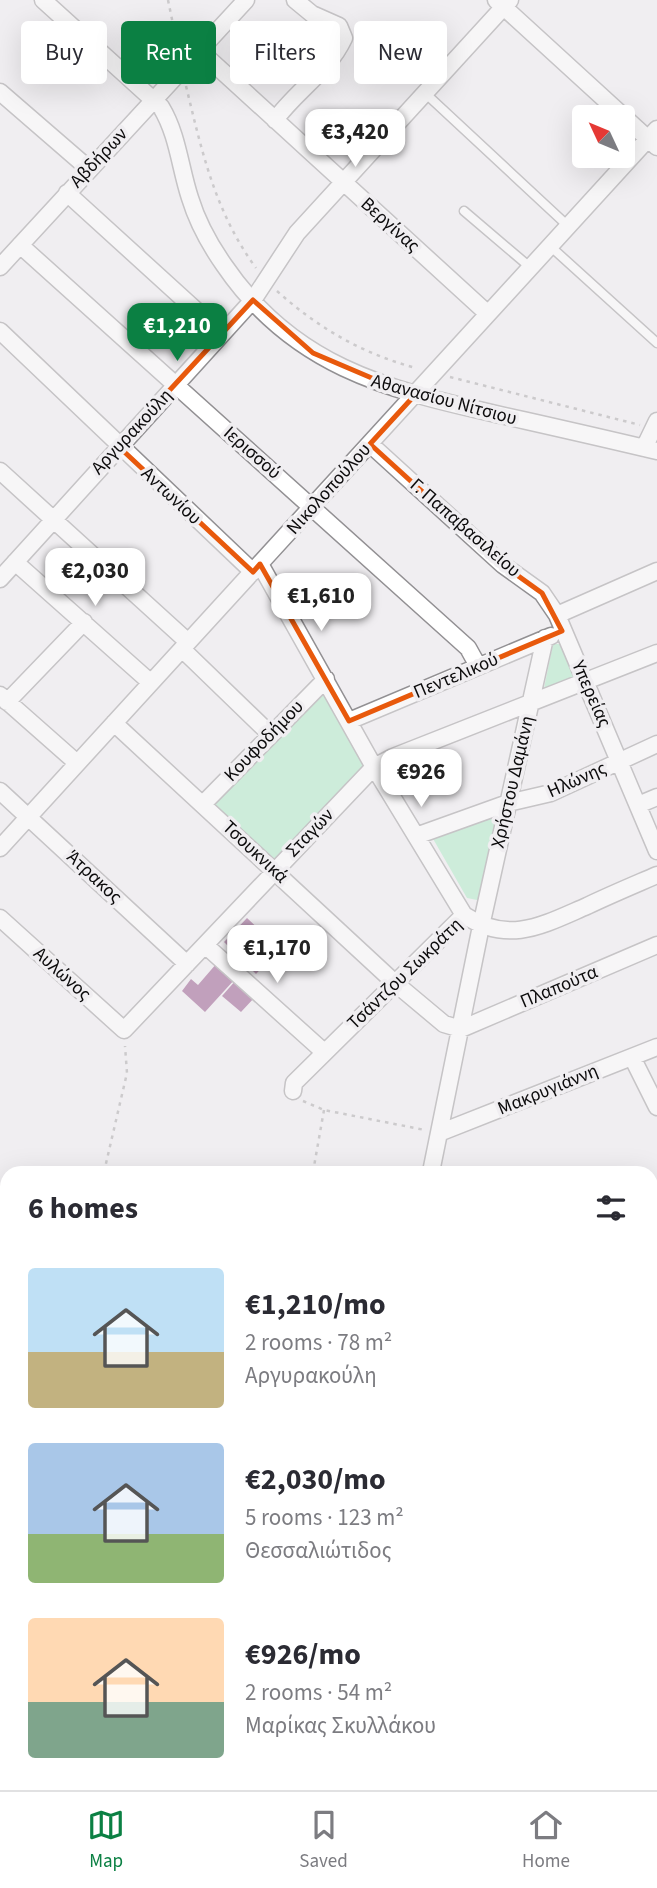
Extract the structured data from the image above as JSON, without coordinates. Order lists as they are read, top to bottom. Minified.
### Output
{"streets":{"street":["Αβδήρων","Βεργίνας","Αθανασίου Νίτσιου","Αργυρακούλη","Ιερισσού","Νικολοπούλου","Αντωνίου","Γ. Παπαβασιλείου","Πεντελικού","Υπερείας","Κουφοδήμου","Ηλώνης","Χρήστου Δαμάνη","Σταγών","Τσουκνικά","Άτρακος","Αυλώνος","Τσάντζου Σωκράτη","Πλαπούτα","Μακρυγιάννη"]},"crossings":[["Αβδήρων","Αθανασίου Νίτσιου"],["Αβδήρων","Ιερισσού"],["Βεργίνας","Αργυρακούλη"],["Βεργίνας","Νικολοπούλου"],["Αθανασίου Νίτσιου","Αργυρακούλη"],["Αθανασίου Νίτσιου","Νικολοπούλου"],["Αργυρακούλη","Ιερισσού"],["Αργυρακούλη","Αντωνίου"],["Ιερισσού","Νικολοπούλου"],["Ιερισσού","Πεντελικού"],["Νικολοπούλου","Αντωνίου"],["Νικολοπούλου","Γ. Παπαβασιλείου"],["Νικολοπούλου","Τσουκνικά"],["Νικολοπούλου","Άτρακος"],["Αντωνίου","Πεντελικού"],["Αντωνίου","Κουφοδήμου"],["Αντωνίου","Ηλώνης"],["Αντωνίου","Σταγών"],["Αντωνίου","Τσάντζου Σωκράτη"],["Γ. Παπαβασιλείου","Πεντελικού"],["Γ. Παπαβασιλείου","Υπερείας"],["Πεντελικού","Υπερείας"],["Πεντελικού","Χρήστου Δαμάνη"],["Υπερείας","Ηλώνης"],["Υπερείας","Σταγών"],["Κουφοδήμου","Τσουκνικά"],["Ηλώνης","Χρήστου Δαμάνη"],["Χρήστου Δαμάνη","Σταγών"],["Χρήστου Δαμάνη","Τσουκνικά"],["Χρήστου Δαμάνη","Τσάντζου Σωκράτη"],["Χρήστου Δαμάνη","Πλαπούτα"],["Χρήστου Δαμάνη","Μακρυγιάννη"],["Σταγών","Τσουκνικά"],["Σταγών","Άτρακος"],["Σταγών","Αυλώνος"],["Τσουκνικά","Τσάντζου Σωκράτη"],["Τσουκνικά","Πλαπούτα"]],"north":"top left","page":{"chip":["Buy","Rent","Filters","New"],"price":["€3,420","€1,210","€2,030","€1,610","€926","€1,170"],"heading":"6 homes","list":[{"name":"€1,210/mo","note":"2 rooms · 78 m² · Αργυρακούλη"},{"name":"€2,030/mo","note":"5 rooms · 123 m² · Θεσσαλιώτιδος"},{"name":"€926/mo","note":"2 rooms · 54 m² · Μαρίκας Σκυλλάκου"}],"tabs":["Map","Saved","Home"]}}
